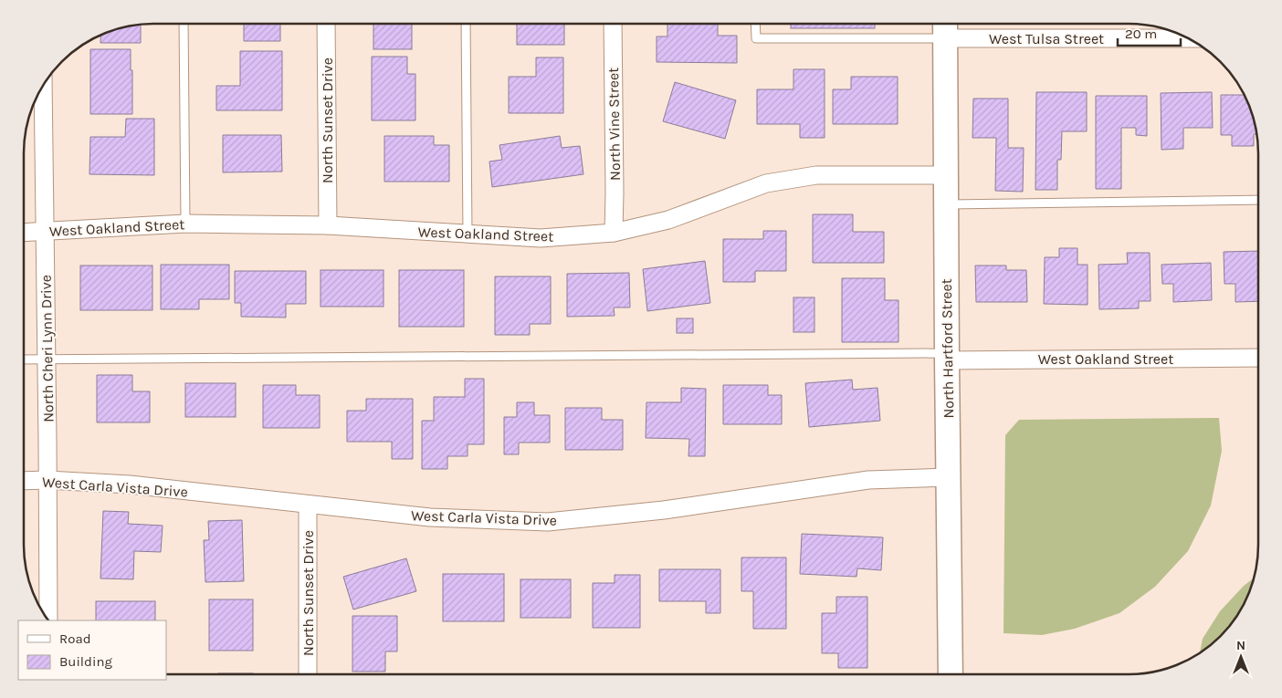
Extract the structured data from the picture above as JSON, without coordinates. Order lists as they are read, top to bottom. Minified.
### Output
{"streets":{"street":["West Tulsa Street","North Sunset Drive","North Vine Street","West Oakland Street","North Cheri Lynn Drive","North Hartford Street","West Carla Vista Drive"]},"crossings":[["West Tulsa Street","North Hartford Street"],["North Sunset Drive","West Oakland Street"],["North Sunset Drive","West Carla Vista Drive"],["North Vine Street","West Oakland Street"],["West Oakland Street","North Cheri Lynn Drive"],["West Oakland Street","North Hartford Street"],["North Cheri Lynn Drive","West Carla Vista Drive"],["North Hartford Street","West Carla Vista Drive"]],"legend":["Road","Building"],"scale_bar":"20 m","north":"top"}
